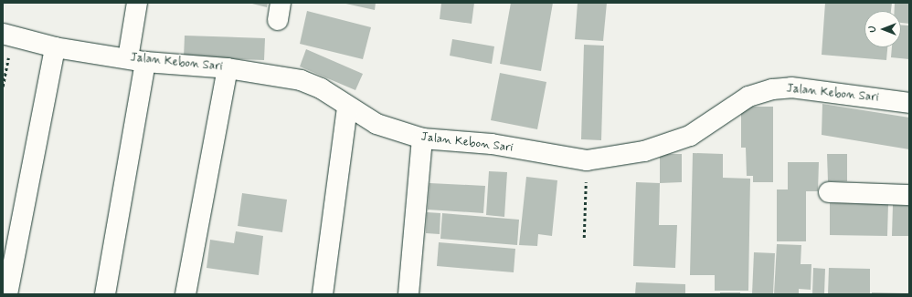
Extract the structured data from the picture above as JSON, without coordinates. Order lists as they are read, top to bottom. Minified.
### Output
{"streets":{"street":["Jalan Kebon Sari"]},"north":"left"}
